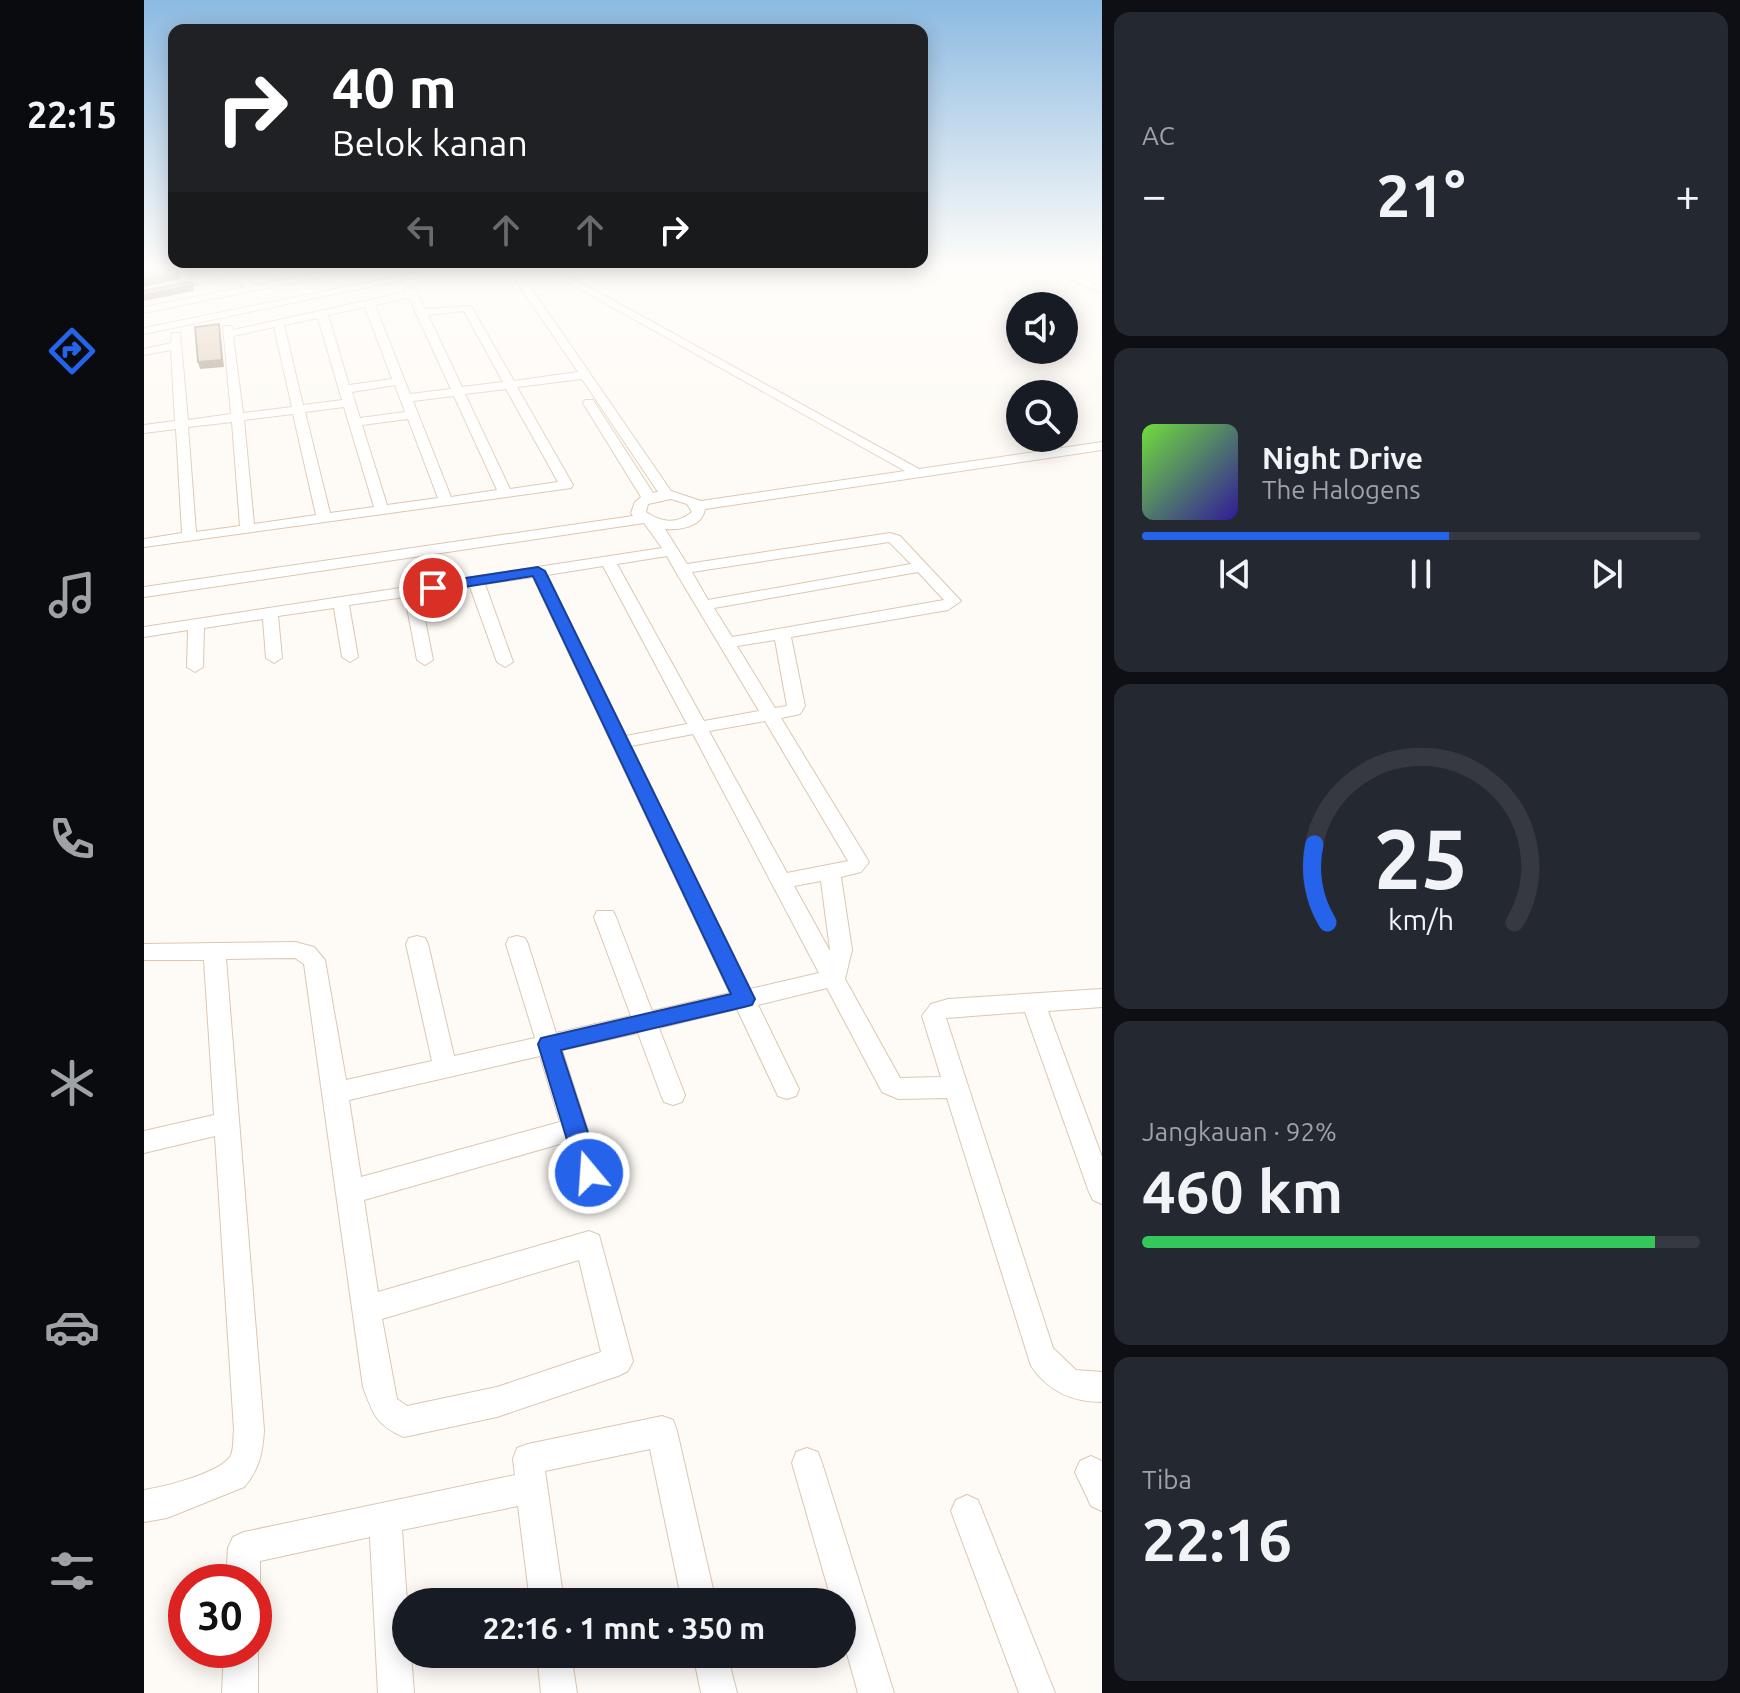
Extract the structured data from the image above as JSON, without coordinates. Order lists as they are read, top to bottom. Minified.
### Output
{"page":{"tabs":"22:15","tile":["AC",["Jangkauan · 92%","460 km"],["Tiba","22:16"]],"turn":["40 m","Belok kanan"],"heat":["−","21°","+"],"song":["Night Drive","The Halogens"],"limit":"30","trip":"22:16 · 1 mnt · 350 m","gauge":["25","km/h"]}}
